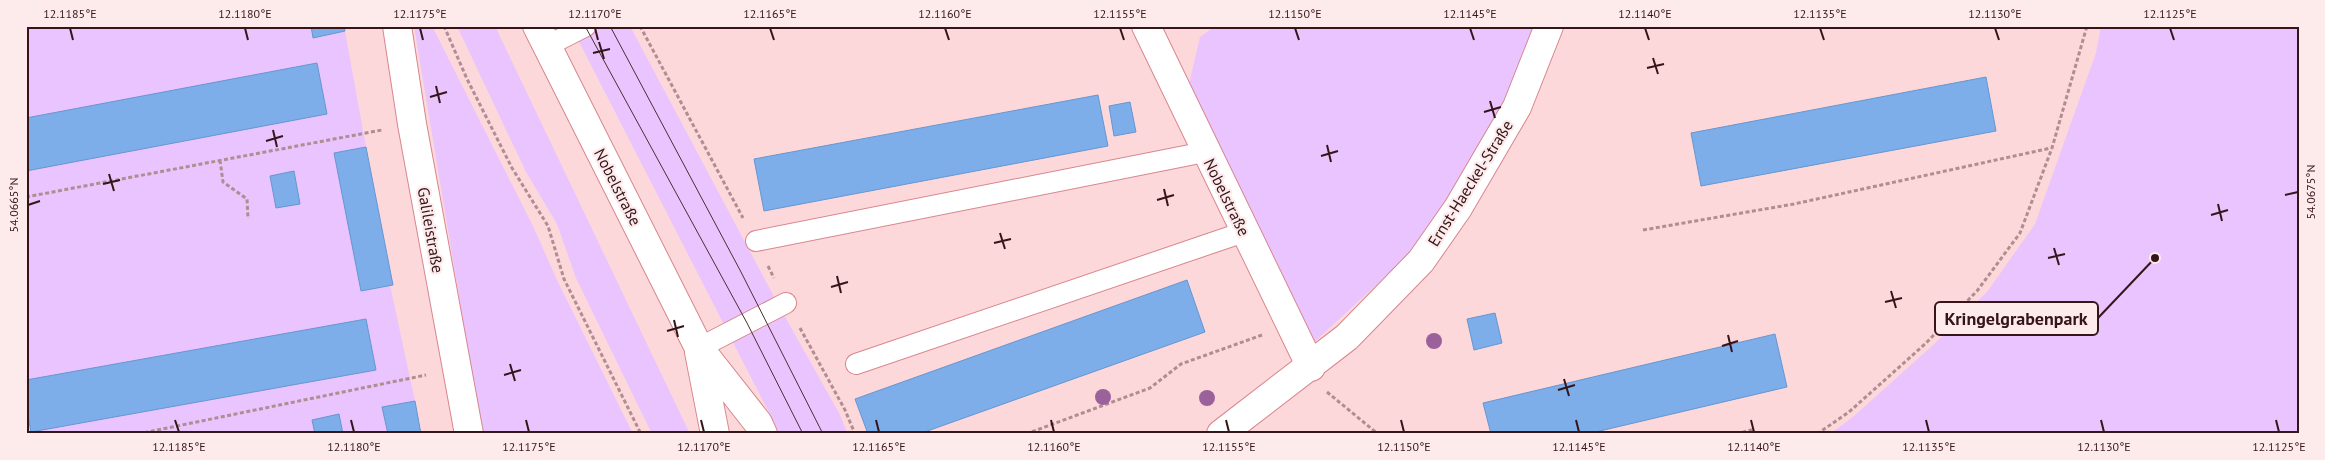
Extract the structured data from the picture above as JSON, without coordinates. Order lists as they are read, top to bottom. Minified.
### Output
{"streets":{"street":["Ernst-Haeckel-Straße","Nobelstraße","Galileistraße"]},"crossings":[["Ernst-Haeckel-Straße","Nobelstraße"]],"places":["Kringelgrabenpark"],"coordinates":["12.1185°E","12.1180°E","12.1175°E","12.1170°E","12.1165°E","12.1160°E","12.1155°E","12.1150°E","12.1145°E","12.1140°E","12.1135°E","12.1130°E","12.1125°E","54.0675°N","54.0665°N"]}
